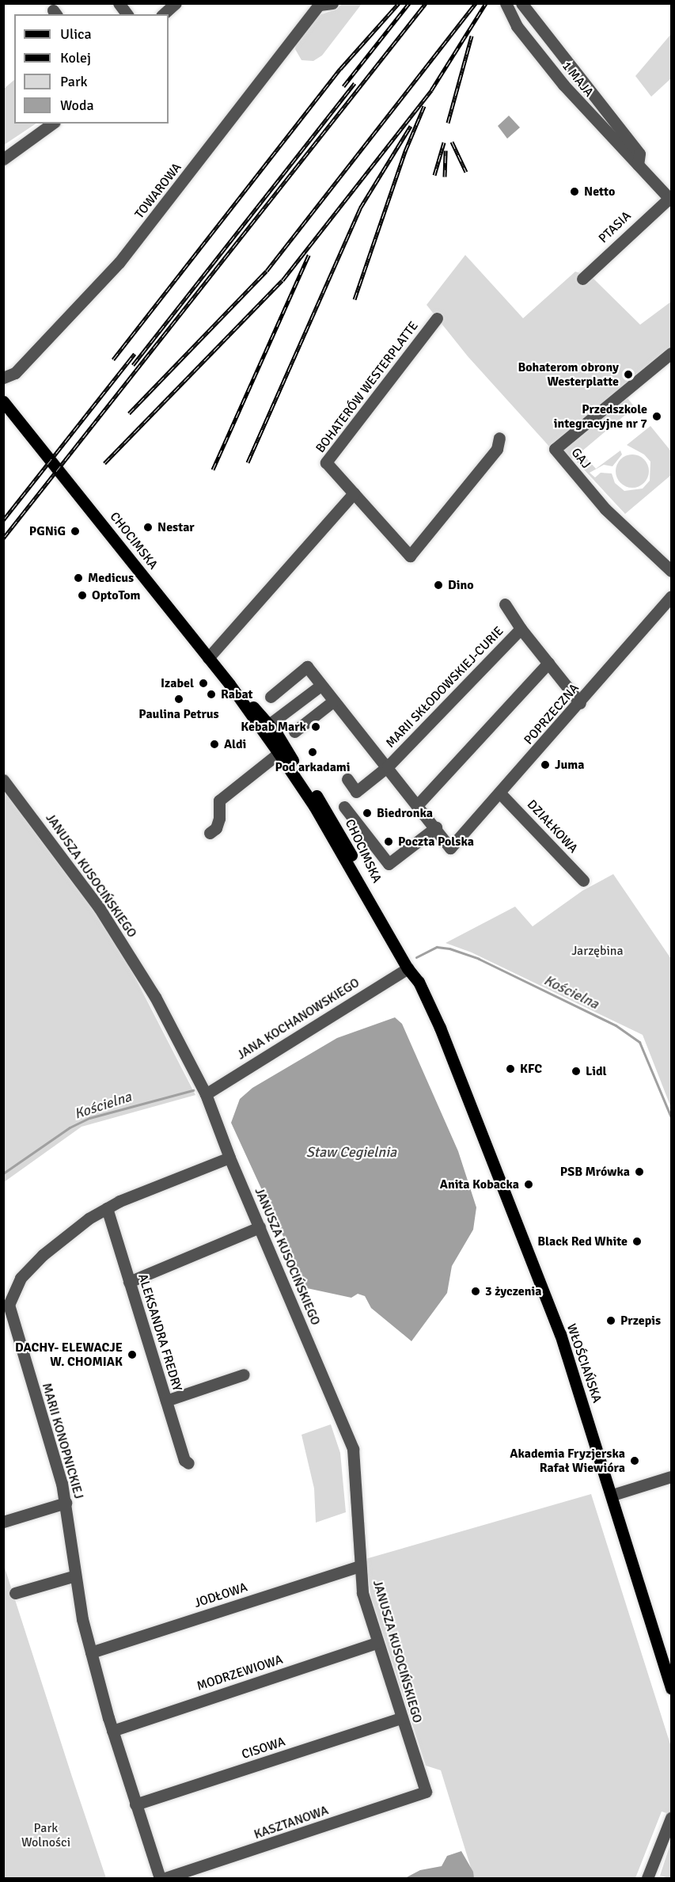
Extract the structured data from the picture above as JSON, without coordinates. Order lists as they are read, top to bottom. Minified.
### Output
{"streets":{"main road":["CHOCIMSKA","WŁOŚCIAŃSKA"],"street":["1 MAJA","TOWAROWA","PTASIA","BOHATERÓW WESTERPLATTE","GAJ","MARII SKŁODOWSKIEJ-CURIE","POPRZECZNA","DZIAŁKOWA","JANUSZA KUSOCIŃSKIEGO","JANA KOCHANOWSKIEGO","ALEKSANDRA FREDRY","MARII KONOPNICKIEJ","JODŁOWA","MODRZEWIOWA","CISOWA","KASZTANOWA"]},"crossings":[["1 MAJA","PTASIA"],["CHOCIMSKA","WŁOŚCIAŃSKA"],["POPRZECZNA","DZIAŁKOWA"],["JANUSZA KUSOCIŃSKIEGO","JANA KOCHANOWSKIEGO"],["JANUSZA KUSOCIŃSKIEGO","MARII KONOPNICKIEJ"],["JANUSZA KUSOCIŃSKIEGO","JODŁOWA"],["JANUSZA KUSOCIŃSKIEGO","MODRZEWIOWA"],["JANUSZA KUSOCIŃSKIEGO","CISOWA"],["JANUSZA KUSOCIŃSKIEGO","KASZTANOWA"],["JANA KOCHANOWSKIEGO","WŁOŚCIAŃSKA"],["ALEKSANDRA FREDRY","MARII KONOPNICKIEJ"],["MARII KONOPNICKIEJ","JODŁOWA"],["MARII KONOPNICKIEJ","MODRZEWIOWA"],["MARII KONOPNICKIEJ","CISOWA"]],"water":["Kościelna","Staw Cegielnia"],"parks":["Jarzębina","Park Wolności"],"places":["Netto","Bohaterom obrony Westerplatte","Przedszkole integracyjne nr 7","Nestar","PGNiG","Medicus","Dino","OptoTom","Izabel","Rabat","Paulina Petrus","Kebab Mark","Aldi","Pod arkadami","Juma","Biedronka","Poczta Polska","KFC","Lidl","PSB Mrówka","Anita Kobacka","Black Red White","3 życzenia","Przepis","DACHY- ELEWACJE W. CHOMIAK","Akademia Fryzjerska Rafał Wiewióra"],"legend":["Ulica","Kolej","Park","Woda"]}
